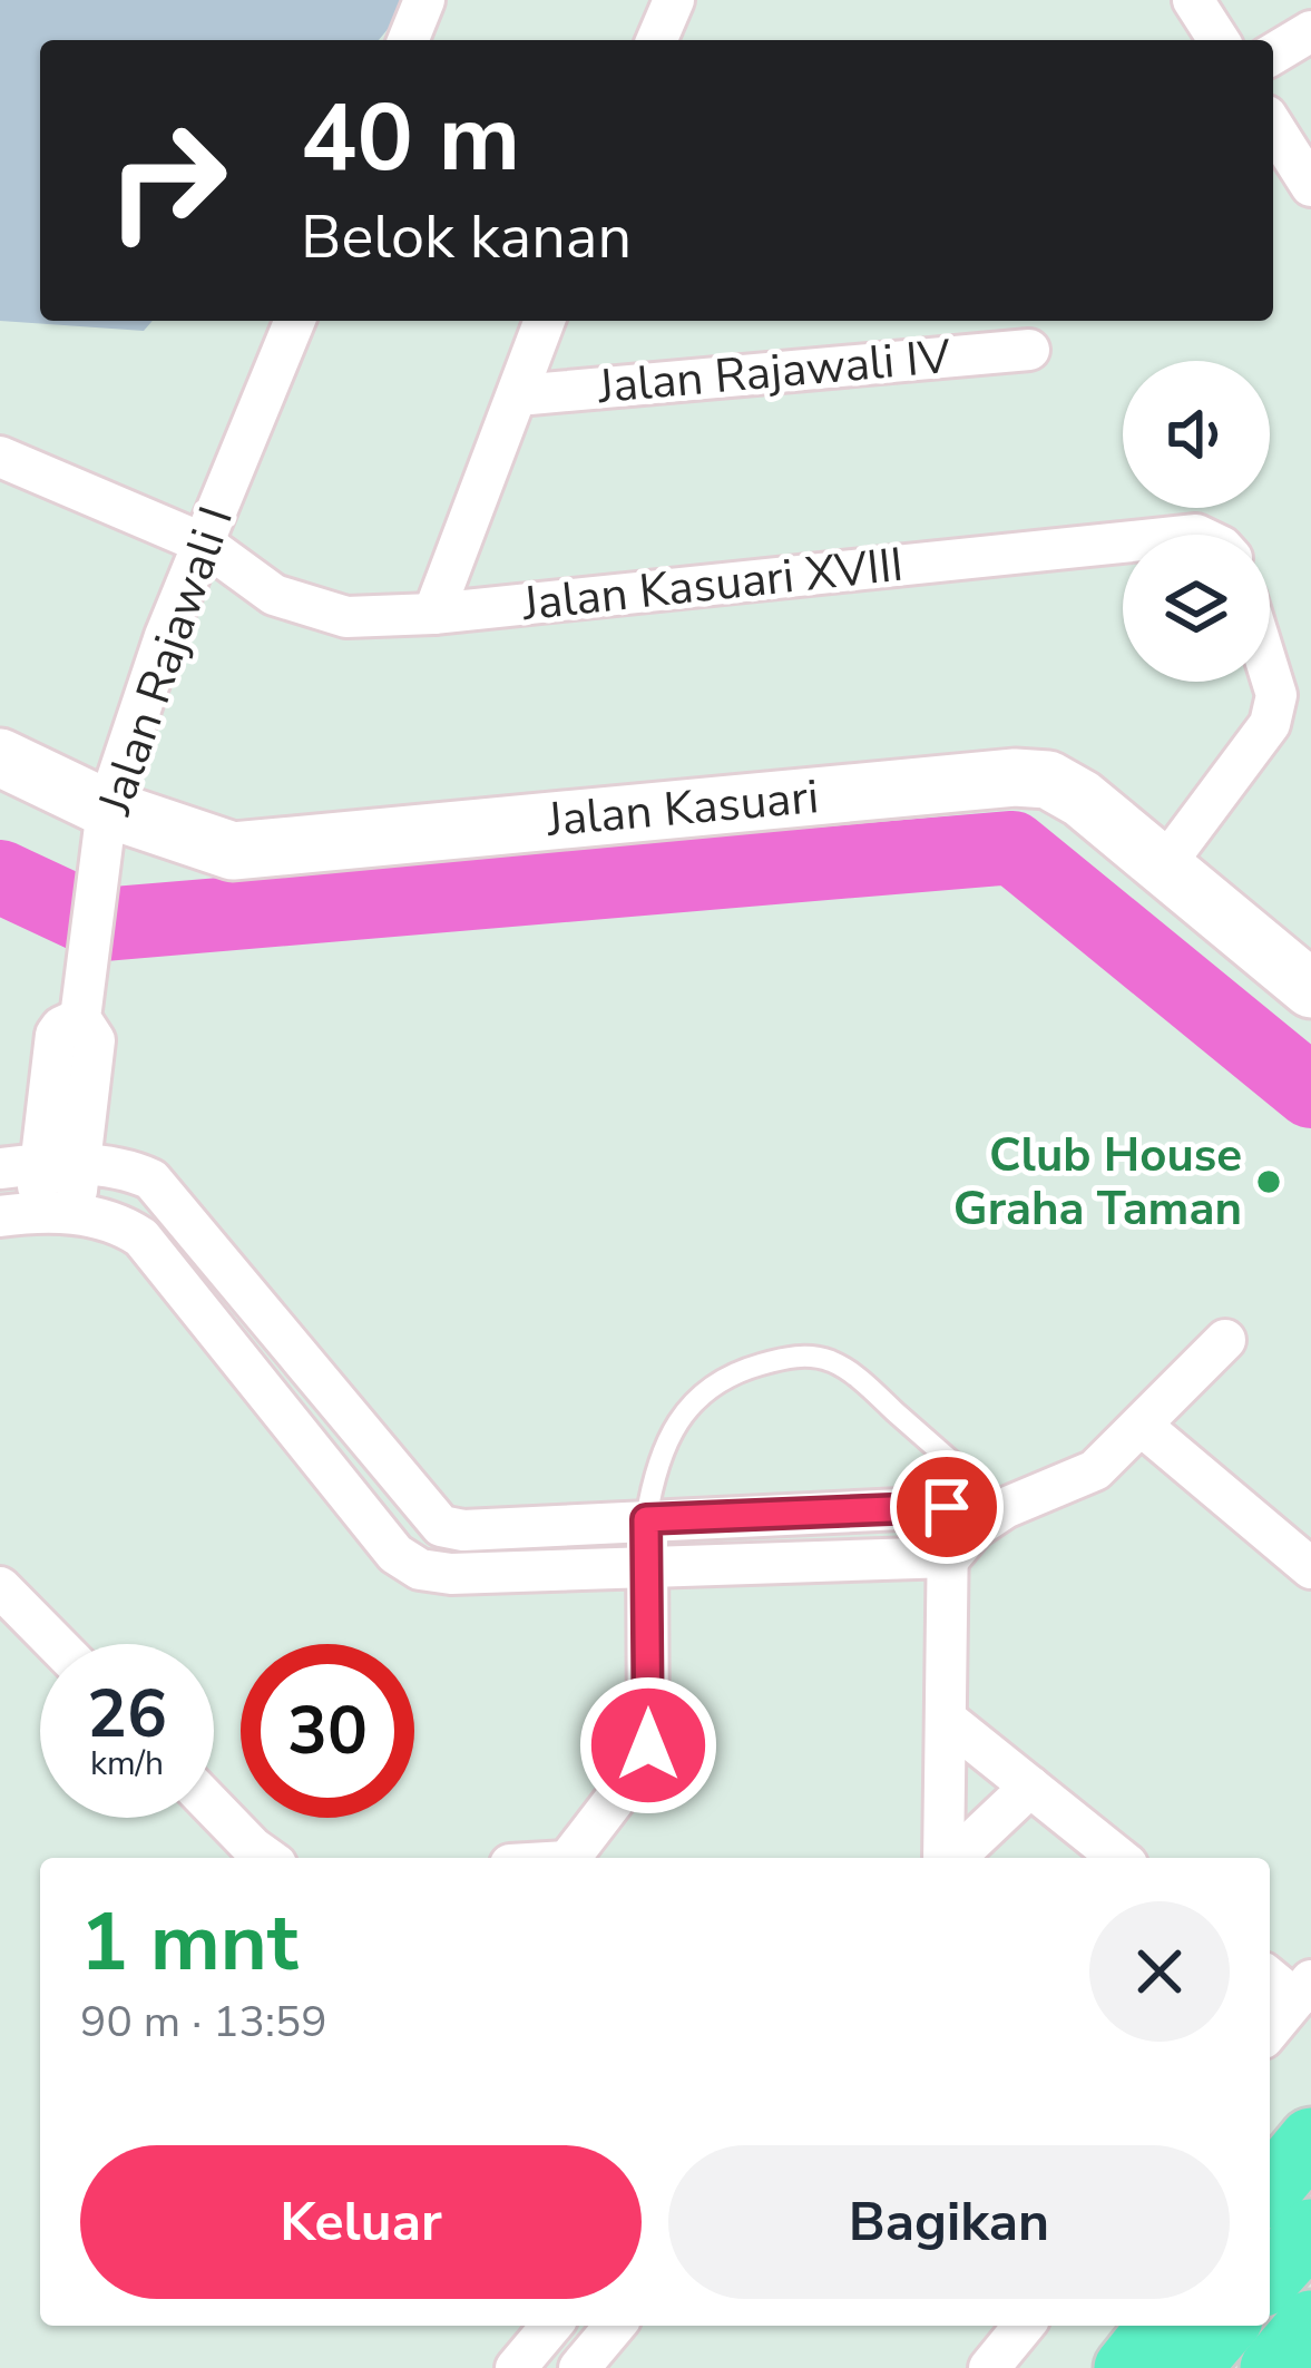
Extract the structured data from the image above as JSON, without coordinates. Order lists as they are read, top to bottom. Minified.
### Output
{"streets":{"main road":["Jalan Kasuari"],"street":["Jalan Rajawali IV","Jalan Kasuari XVIII","Jalan Rajawali I"]},"crossings":[["Jalan Kasuari XVIII","Jalan Rajawali I"],["Jalan Rajawali I","Jalan Kasuari"]],"places":["Club House Graha Taman"],"page":{"turn":["40 m","Belok kanan"],"speed":"26 km/h","limit":"30","heading":["1 mnt","90 m · 13:59"],"buttons":["Keluar","Bagikan"]}}
